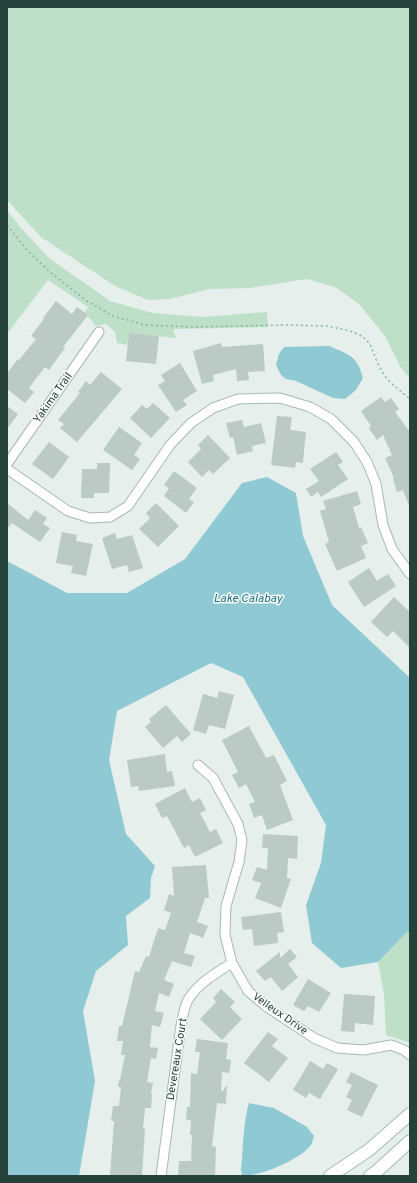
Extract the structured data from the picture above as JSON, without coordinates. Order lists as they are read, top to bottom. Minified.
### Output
{"streets":{"street":["Yakima Trail","Velleux Drive","Devereaux Court"]},"crossings":[["Velleux Drive","Devereaux Court"]],"water":["Lake Calabay"]}
